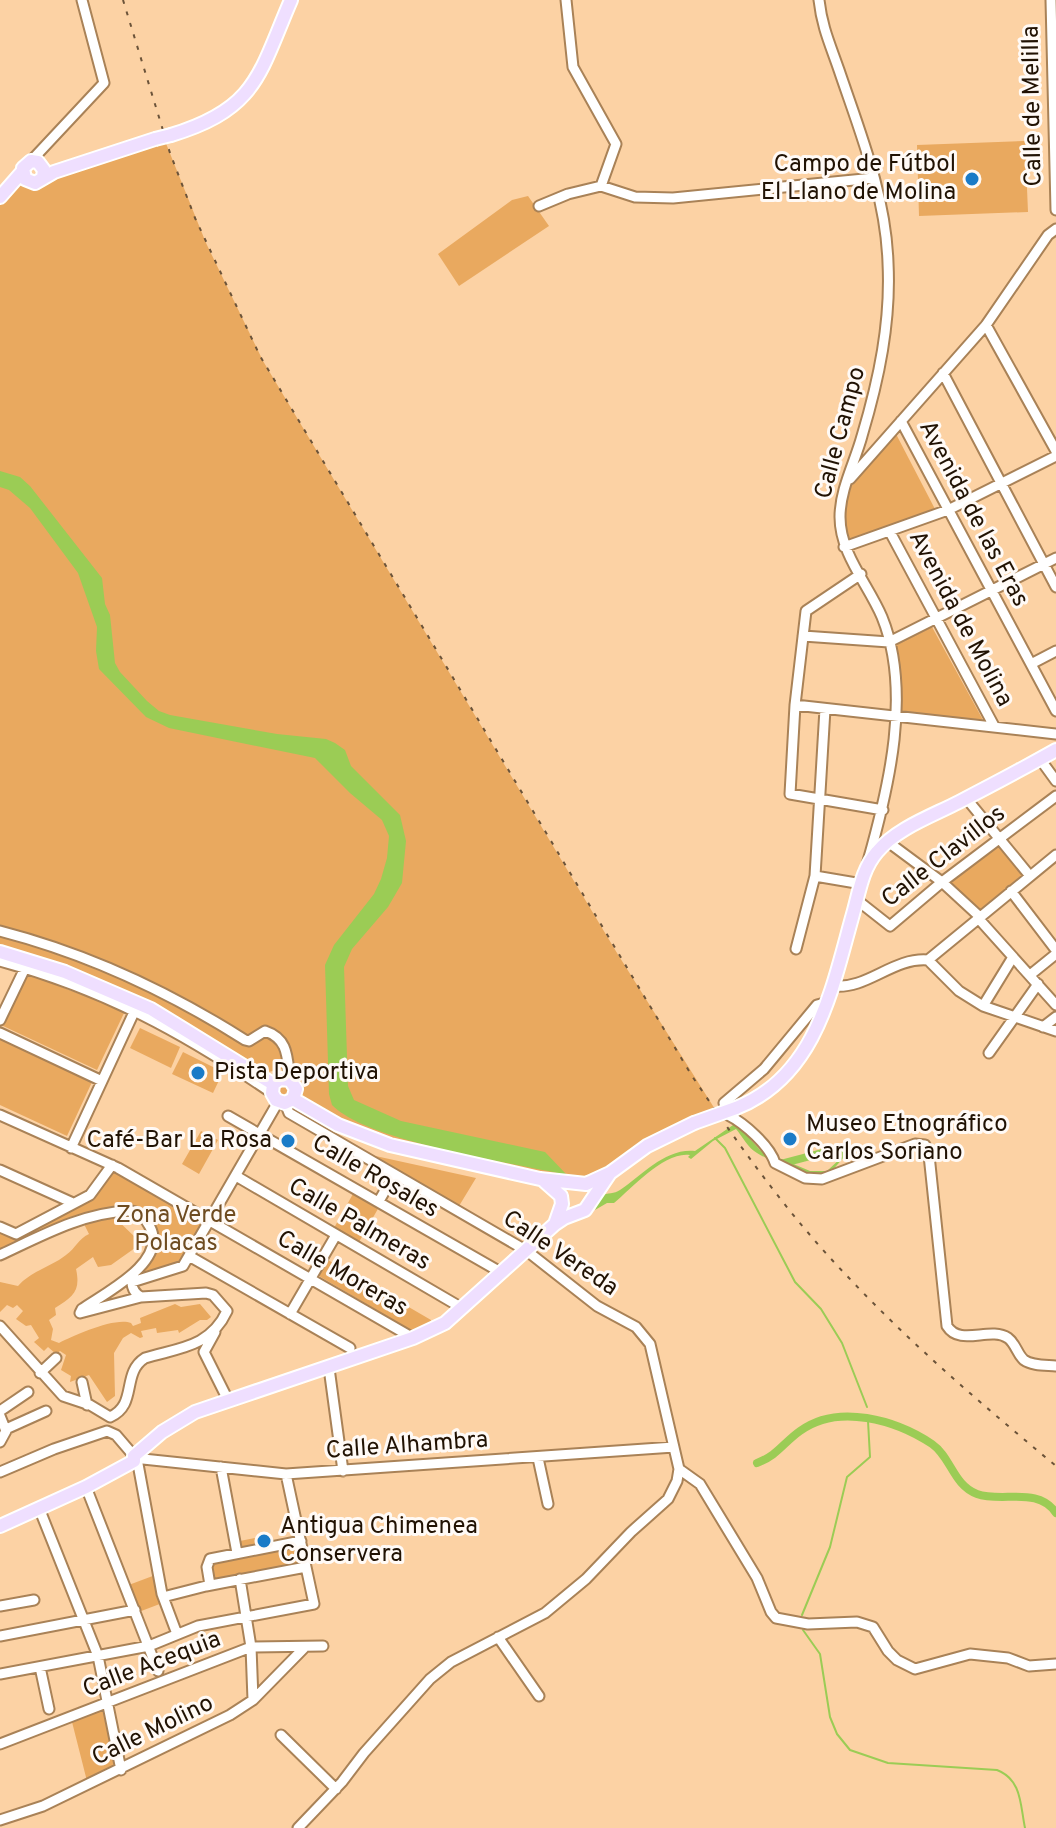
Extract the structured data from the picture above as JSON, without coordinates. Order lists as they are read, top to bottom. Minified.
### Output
{"streets":{"street":["Calle de Melilla","Calle Campo","Avenida de las Eras","Avenida de Molina","Calle Clavillos","Calle Rosales","Calle Palmeras","Calle Vereda","Calle Moreras","Calle Alhambra","Calle Acequia","Calle Molino"]},"crossings":[["Calle Vereda","Calle Alhambra"],["Calle Acequia","Calle Molino"]],"parks":["Zona Verde Polacas"],"places":["Campo de Fútbol El Llano de Molina","Pista Deportiva","Museo Etnográfico Carlos Soriano","Café-Bar La Rosa","Antigua Chimenea Conservera"]}
